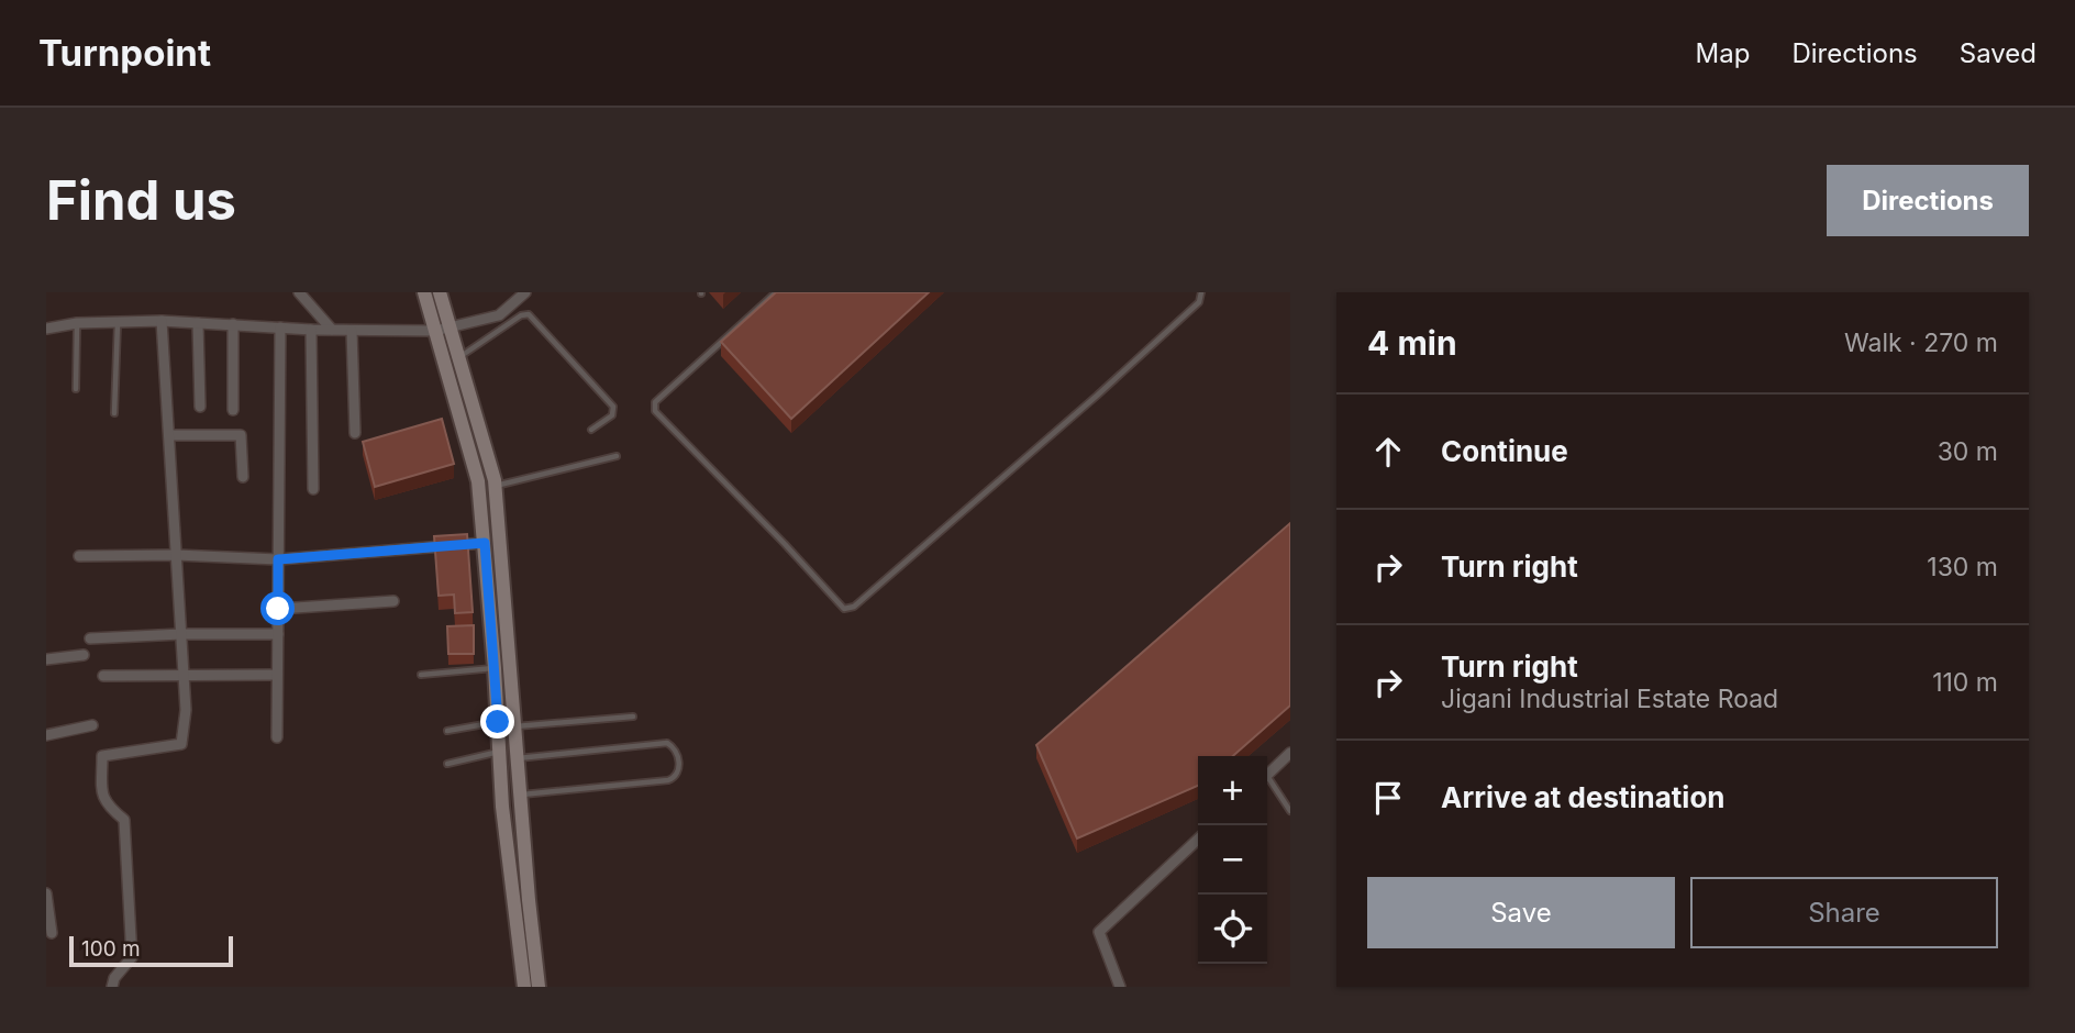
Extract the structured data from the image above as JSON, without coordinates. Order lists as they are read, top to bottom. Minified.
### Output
{"scale_bar":"100 m","page":{"header":"Turnpoint","nav":["Map","Directions","Saved"],"buttons":["Directions",["Save","Share"]],"title":"Find us","heading":["4 min","Walk · 270 m"],"list":[["Continue","30 m"],["Turn right","130 m"],["Turn right","Jigani Industrial Estate Road","110 m"],"Arrive at destination"],"map_buttons":["+","−"],"scale":"100 m"}}
